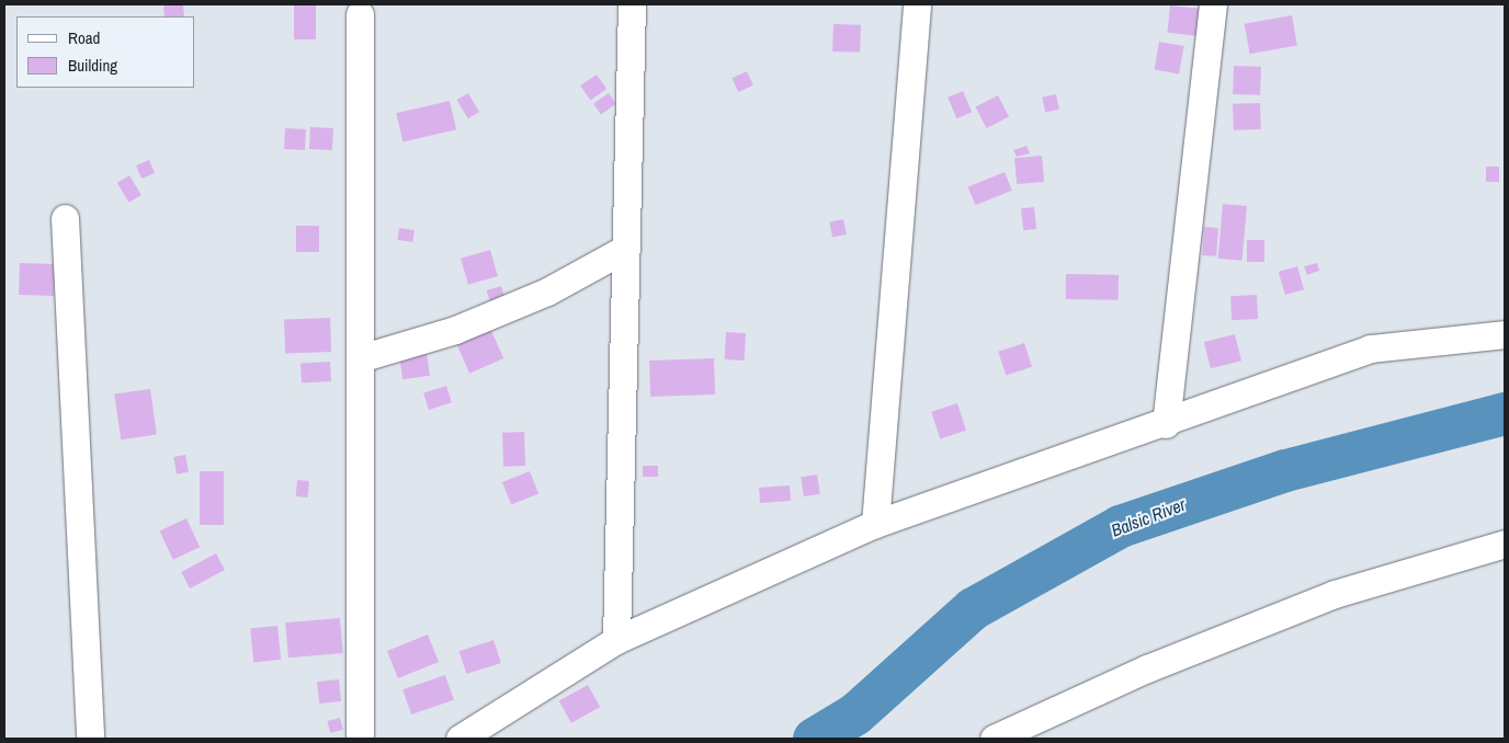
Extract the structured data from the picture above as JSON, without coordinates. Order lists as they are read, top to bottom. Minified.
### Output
{"water":["Balsic River"],"legend":["Road","Building"]}
